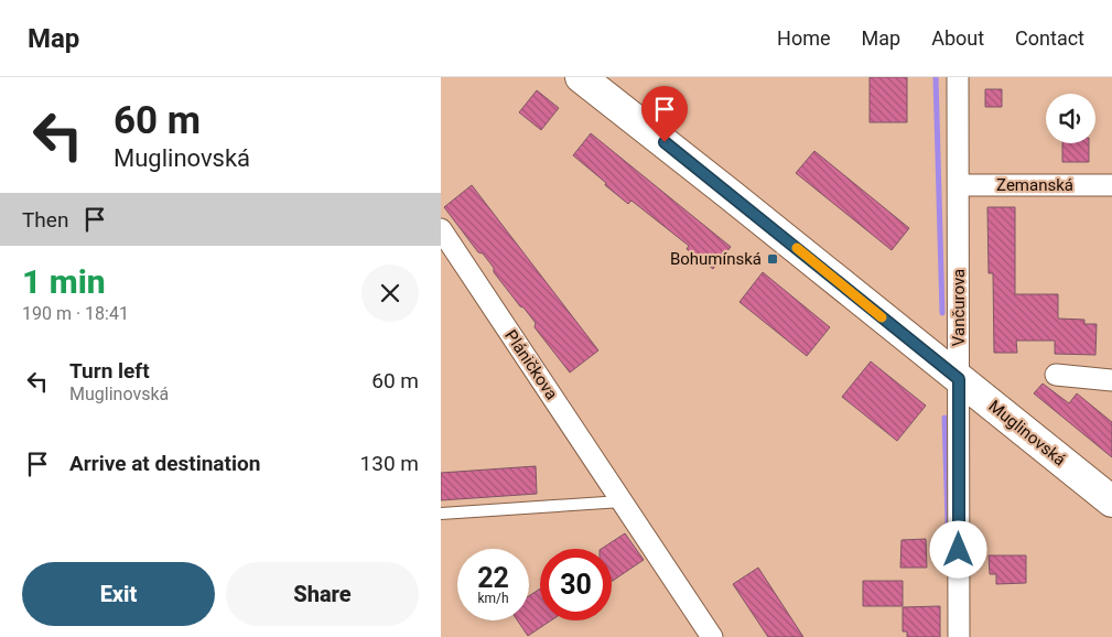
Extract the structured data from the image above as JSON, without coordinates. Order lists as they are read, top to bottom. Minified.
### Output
{"streets":{"main road":["Muglinovská"],"street":["Zemanská","Vančurova","Pláničkova"]},"crossings":[["Zemanská","Vančurova"],["Vančurova","Muglinovská"]],"places":{"transit":["Bohumínská"]},"page":{"header":"Map","nav":["Home","Map","About","Contact"],"turn":["60 m","Muglinovská"],"then":"Then","heading":["1 min","190 m · 18:41"],"list":[{"name":"Turn left","note":"Muglinovská","value":"60 m"},{"name":"Arrive at destination","value":"130 m"}],"speed":"22 km/h","limit":"30","buttons":["Exit","Share"]}}
